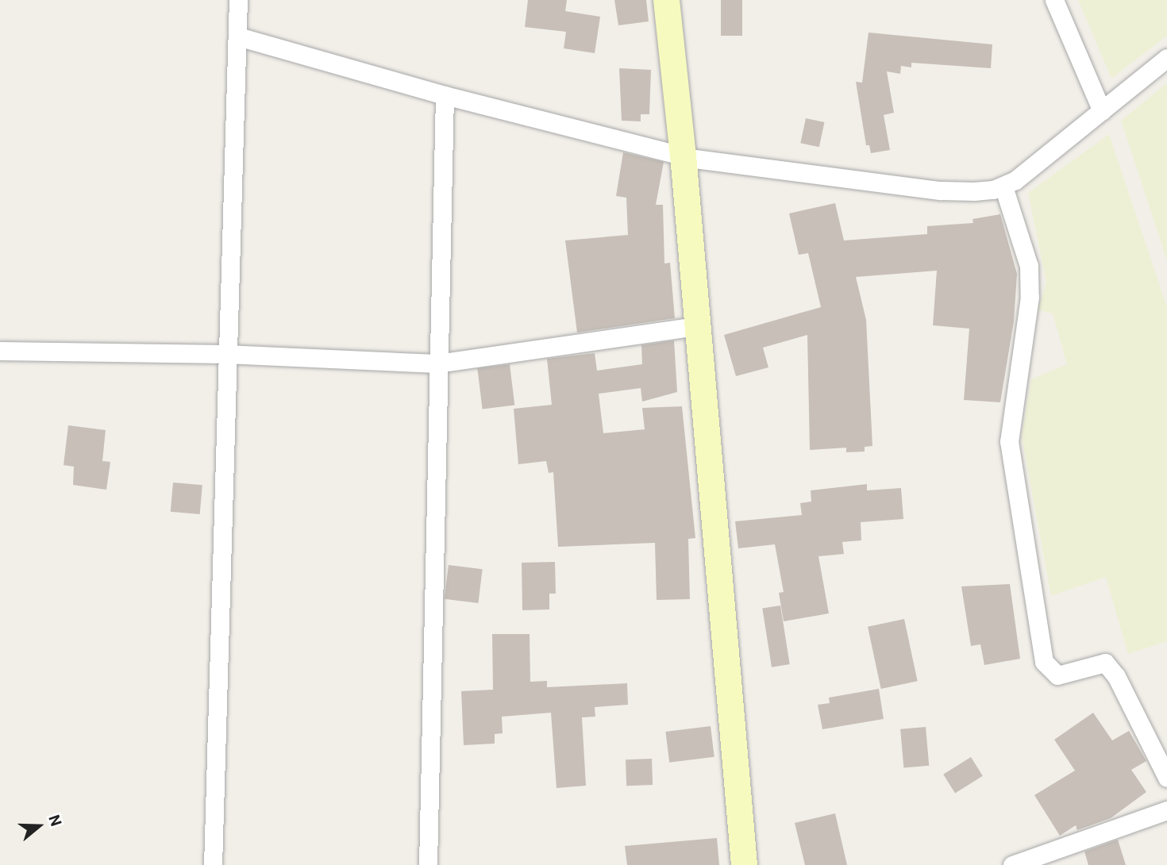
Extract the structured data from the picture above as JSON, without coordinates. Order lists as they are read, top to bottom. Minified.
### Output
{"north":"right"}
